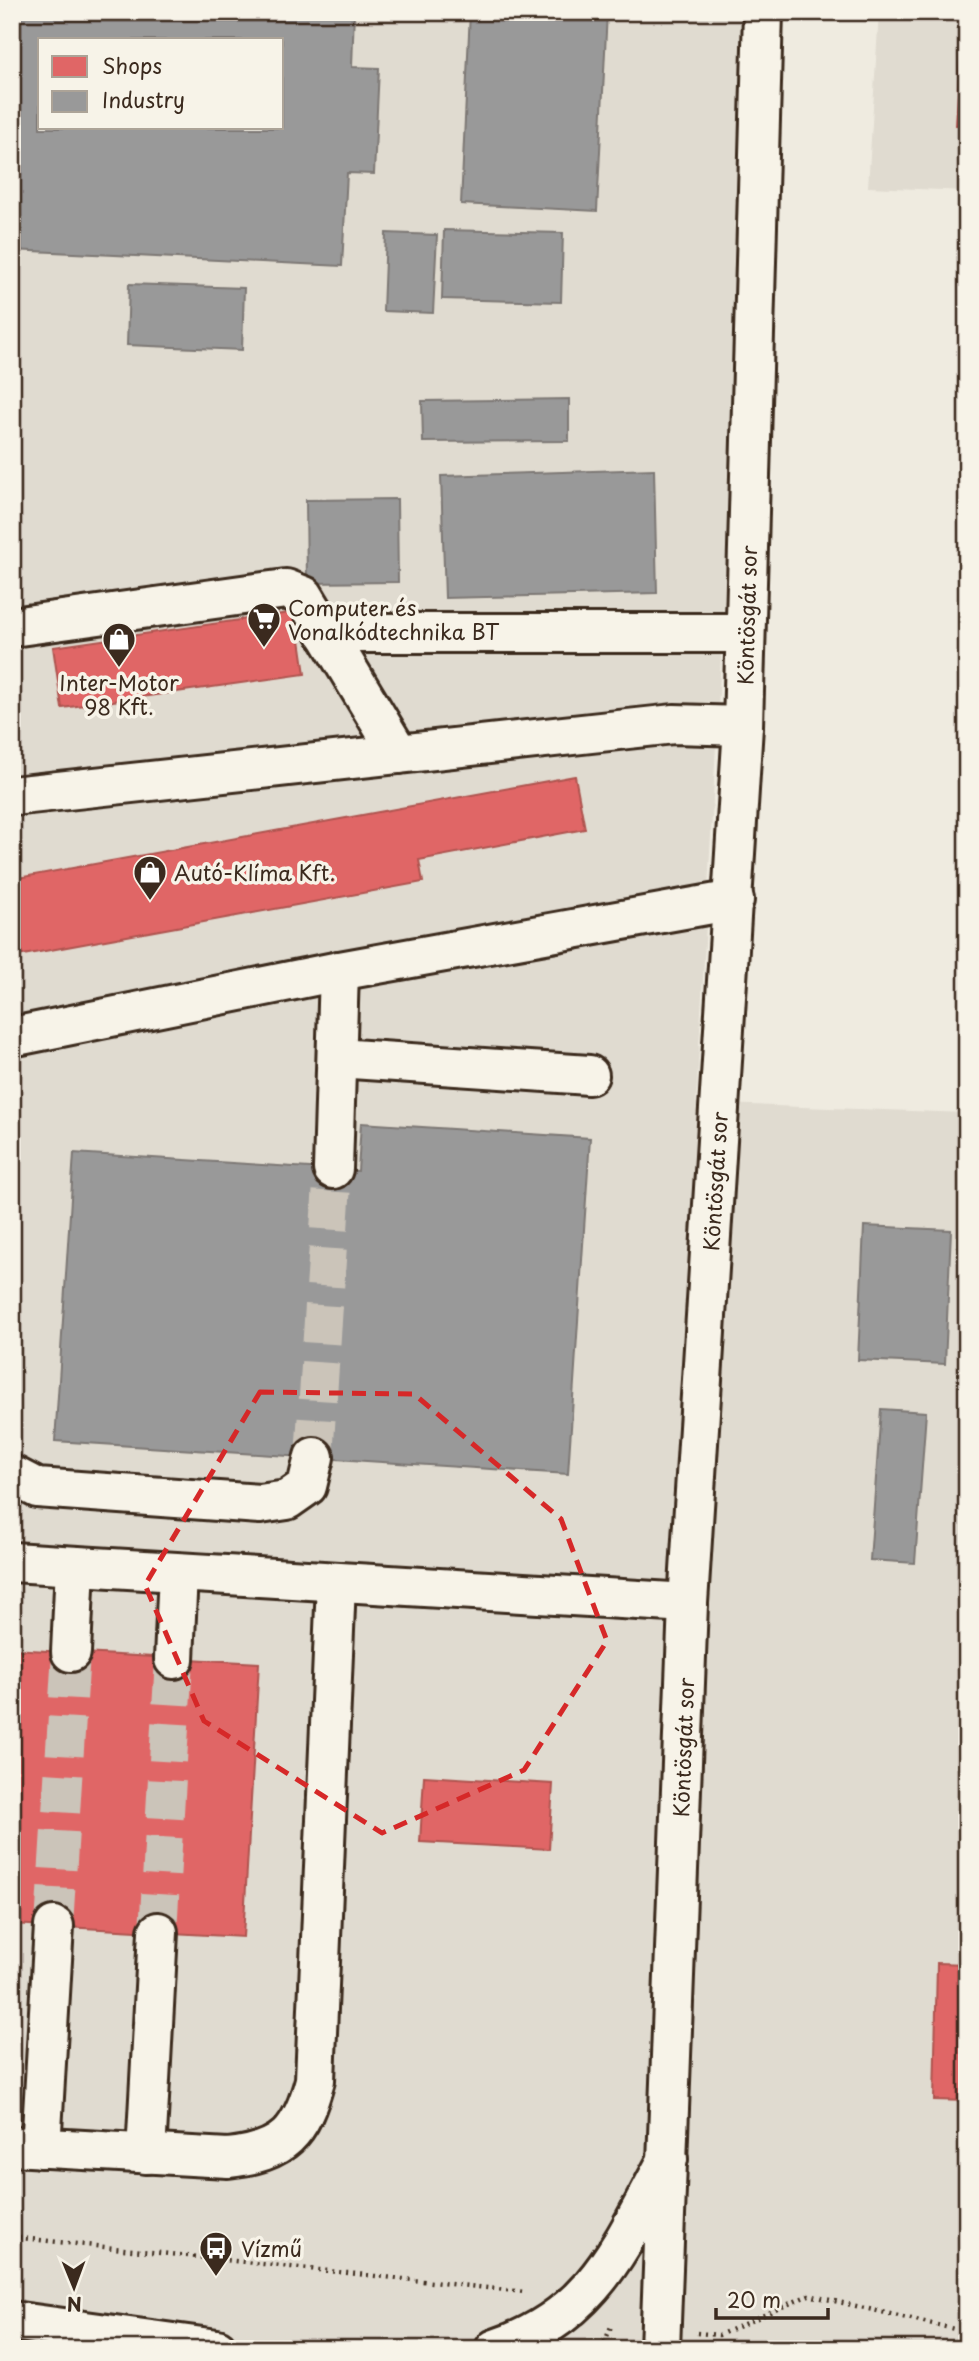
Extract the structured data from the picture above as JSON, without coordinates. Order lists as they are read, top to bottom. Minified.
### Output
{"streets":{"street":["Köntösgát sor"]},"places":{"supermarket":["Computer és Vonalkódtechnika BT"],"shop":["Inter-Motor 98 Kft.","Autó-Klíma Kft."],"bus stop":["Vízmű"]},"legend":["Shops","Industry"],"scale_bar":"20 m","north":"bottom"}
